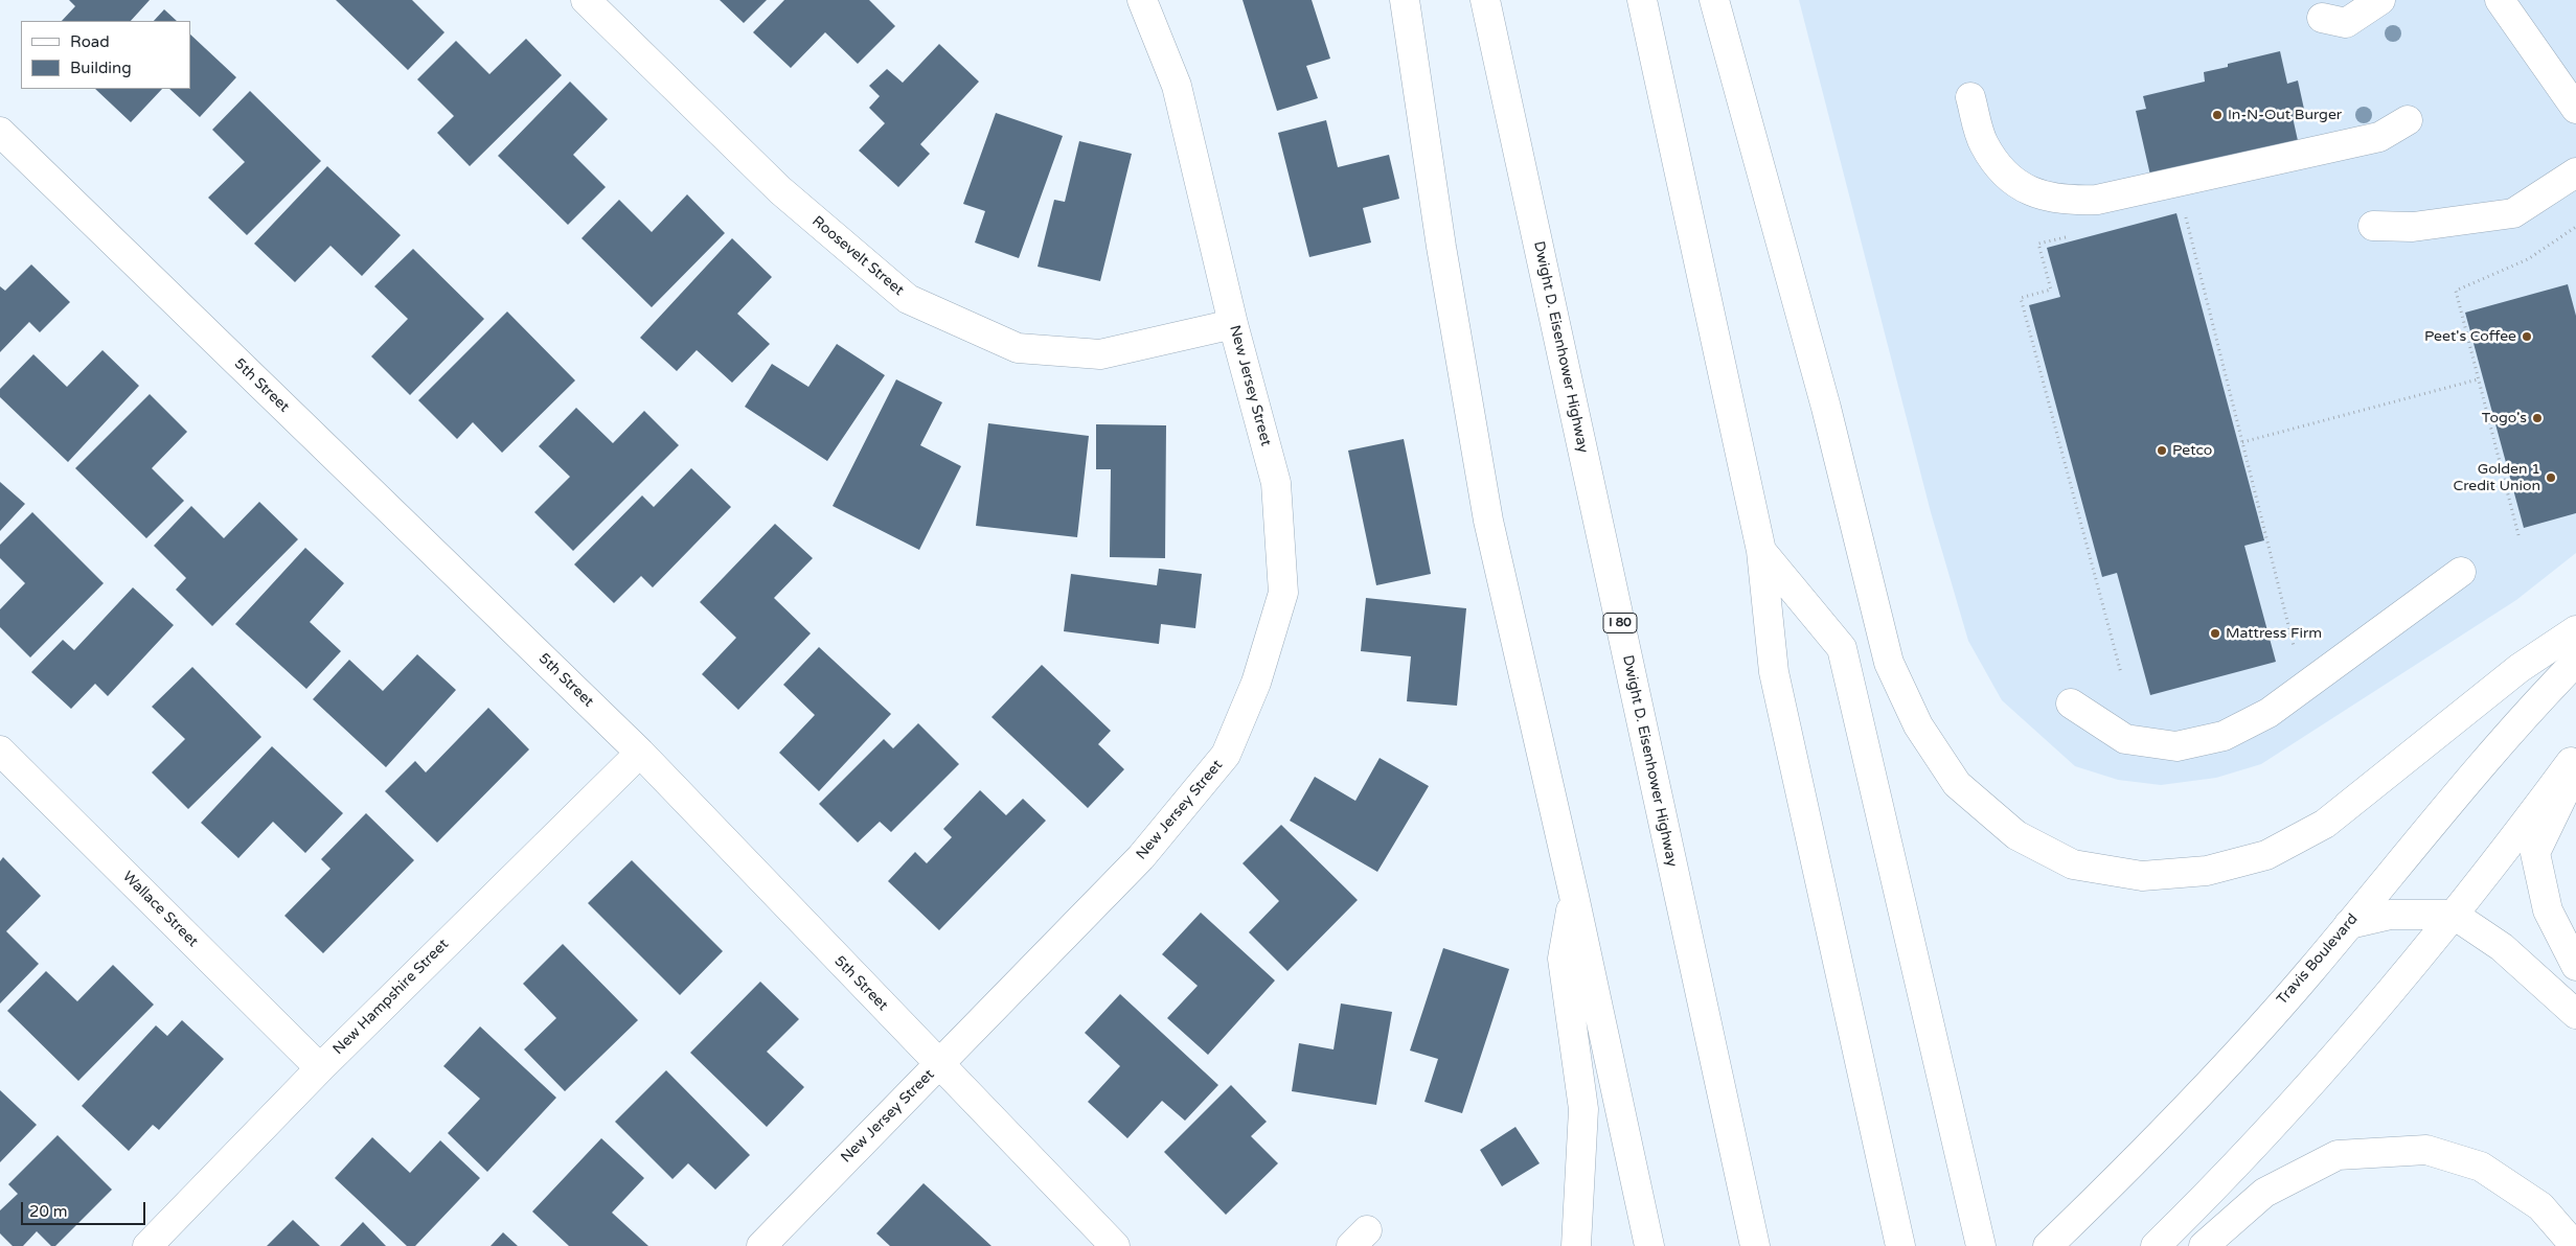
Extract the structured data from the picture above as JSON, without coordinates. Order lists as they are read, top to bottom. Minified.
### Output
{"streets":{"main road":["Roosevelt Street","Dwight D. Eisenhower Highway","5th Street","New Jersey Street","I 80","Wallace Street","Travis Boulevard","New Hampshire Street"]},"crossings":[["Roosevelt Street","New Jersey Street"],["5th Street","New Jersey Street"],["5th Street","New Hampshire Street"],["Wallace Street","New Hampshire Street"]],"places":["In-N-Out Burger","Peet's Coffee","Togo's","Petco","Golden 1 Credit Union","Mattress Firm"],"legend":["Road","Building"],"scale_bar":"20 m"}
